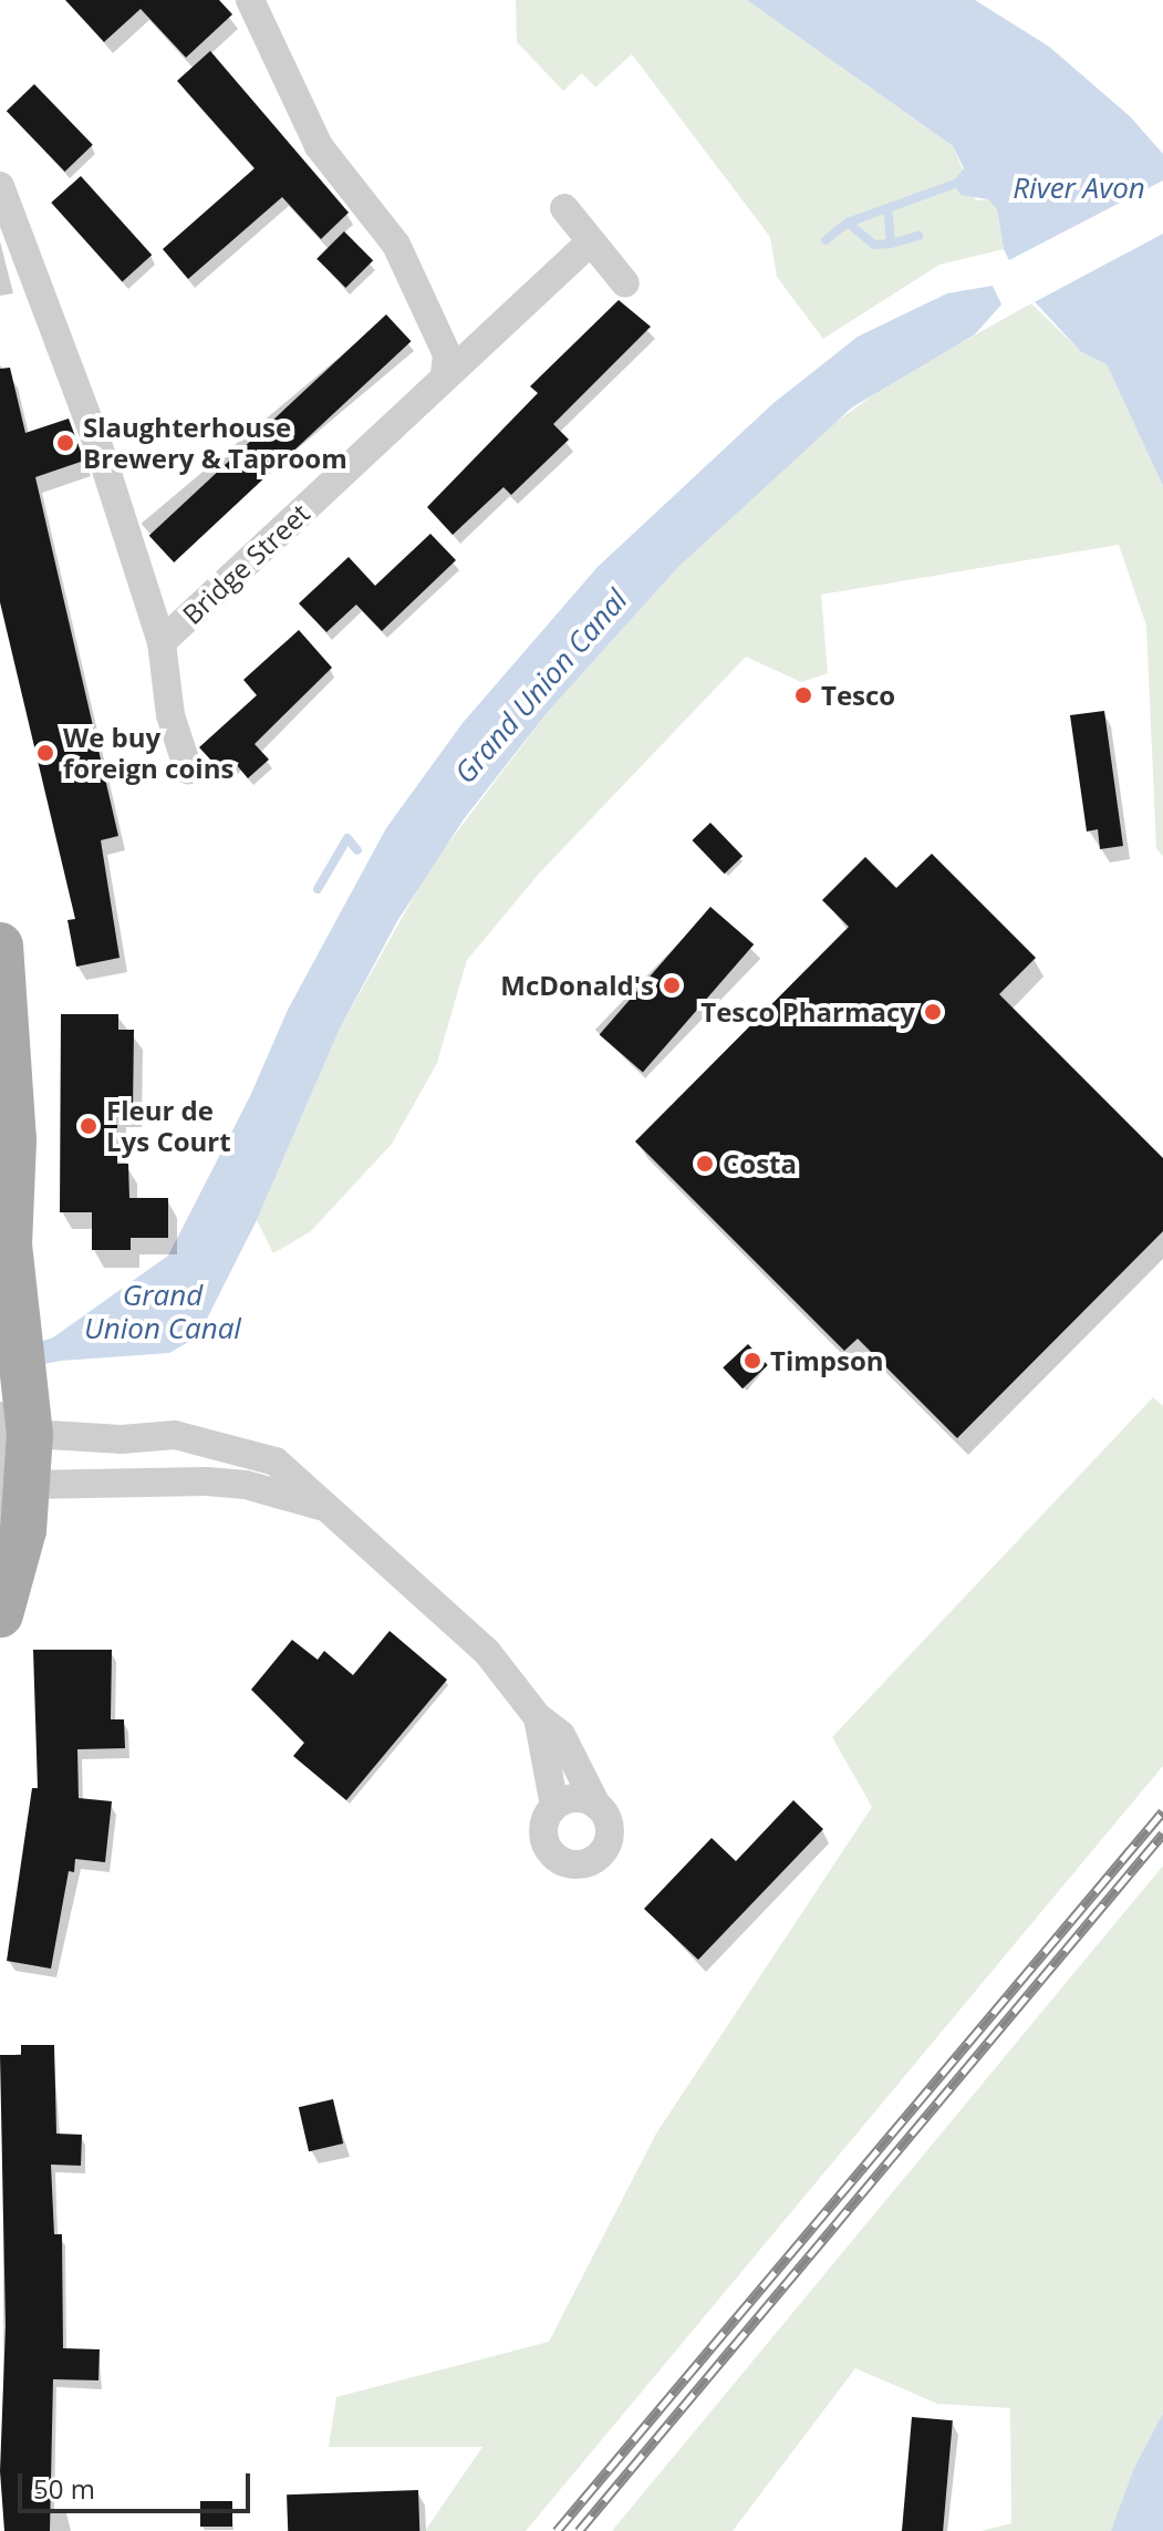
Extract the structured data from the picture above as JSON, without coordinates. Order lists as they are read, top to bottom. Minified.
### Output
{"streets":{"street":["Bridge Street"]},"water":["River Avon","Grand Union Canal"],"places":["Slaughterhouse Brewery & Taproom","Tesco","We buy foreign coins","McDonald's","Tesco Pharmacy","Fleur de Lys Court","Costa","Timpson"],"scale_bar":"50 m"}
